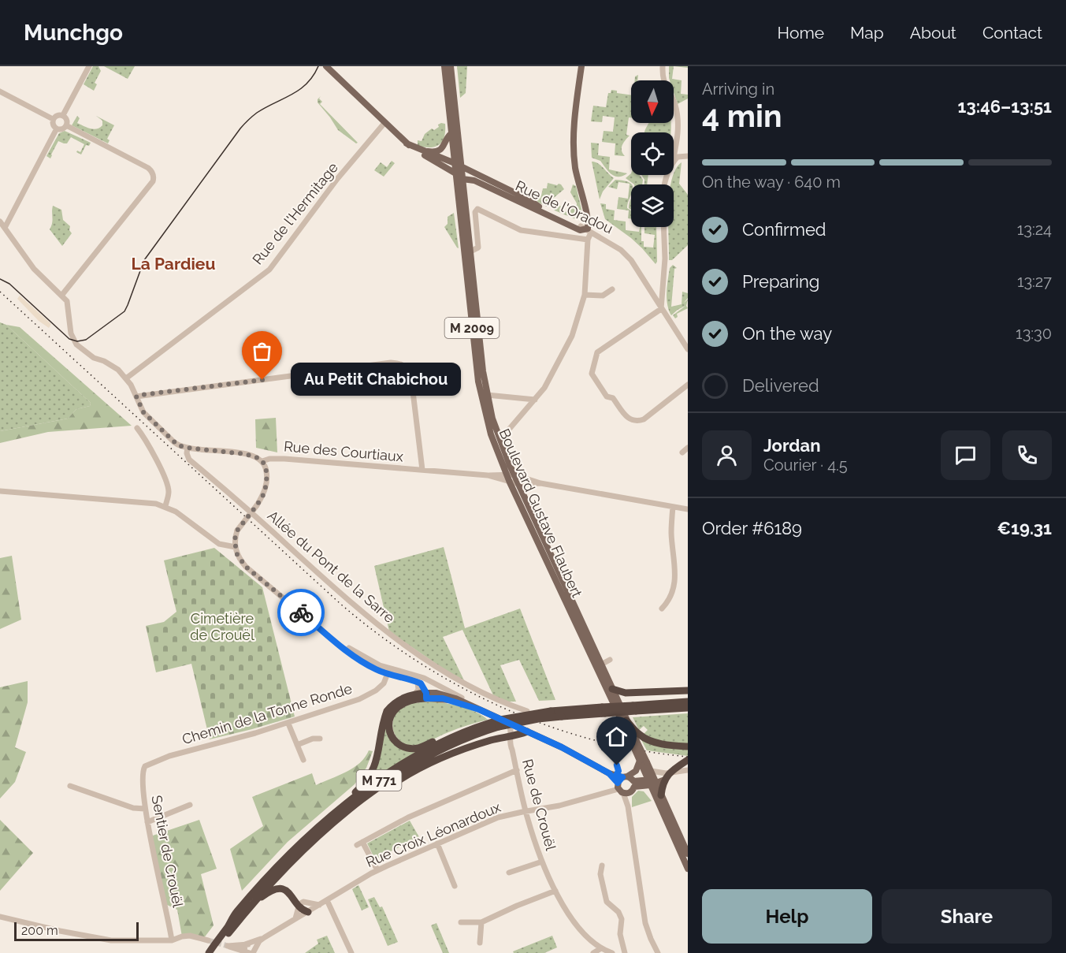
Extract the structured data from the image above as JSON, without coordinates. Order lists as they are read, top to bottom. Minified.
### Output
{"streets":{"highway":["M 771"],"main road":["Rue de l'Oradou","M 2009","Boulevard Gustave Flaubert"],"street":["Rue de l'Hermitage","Rue des Courtiaux","Allée du Pont de la Sarre","Chemin de la Tonne Ronde","Rue de Crouël","Rue Croix Léonardoux","Sentier de Crouël"]},"crossings":[["Rue de l'Oradou","Boulevard Gustave Flaubert"],["Rue de l'Hermitage","Rue des Courtiaux"],["M 2009","Boulevard Gustave Flaubert"],["Rue des Courtiaux","Boulevard Gustave Flaubert"],["Rue des Courtiaux","Allée du Pont de la Sarre"],["Chemin de la Tonne Ronde","Sentier de Crouël"],["Rue de Crouël","Rue Croix Léonardoux"]],"districts":["La Pardieu"],"parks":["Cimetière de Crouël"],"places":["Au Petit Chabichou"],"scale_bar":"200 m","north":"bottom","page":{"header":"Munchgo","nav":["Home","Map","About","Contact"],"heading":["4 min","Arriving in","13:46–13:51"],"panel":["Jordan","Courier · 4.5","Order #6189","€19.31"],"bar":"On the way · 640 m","list":[["Confirmed","13:24"],["Preparing","13:27"],["On the way","13:30"],"Delivered"],"bubble":"Au Petit Chabichou","buttons":["Help","Share"],"scale":"200 m"}}
